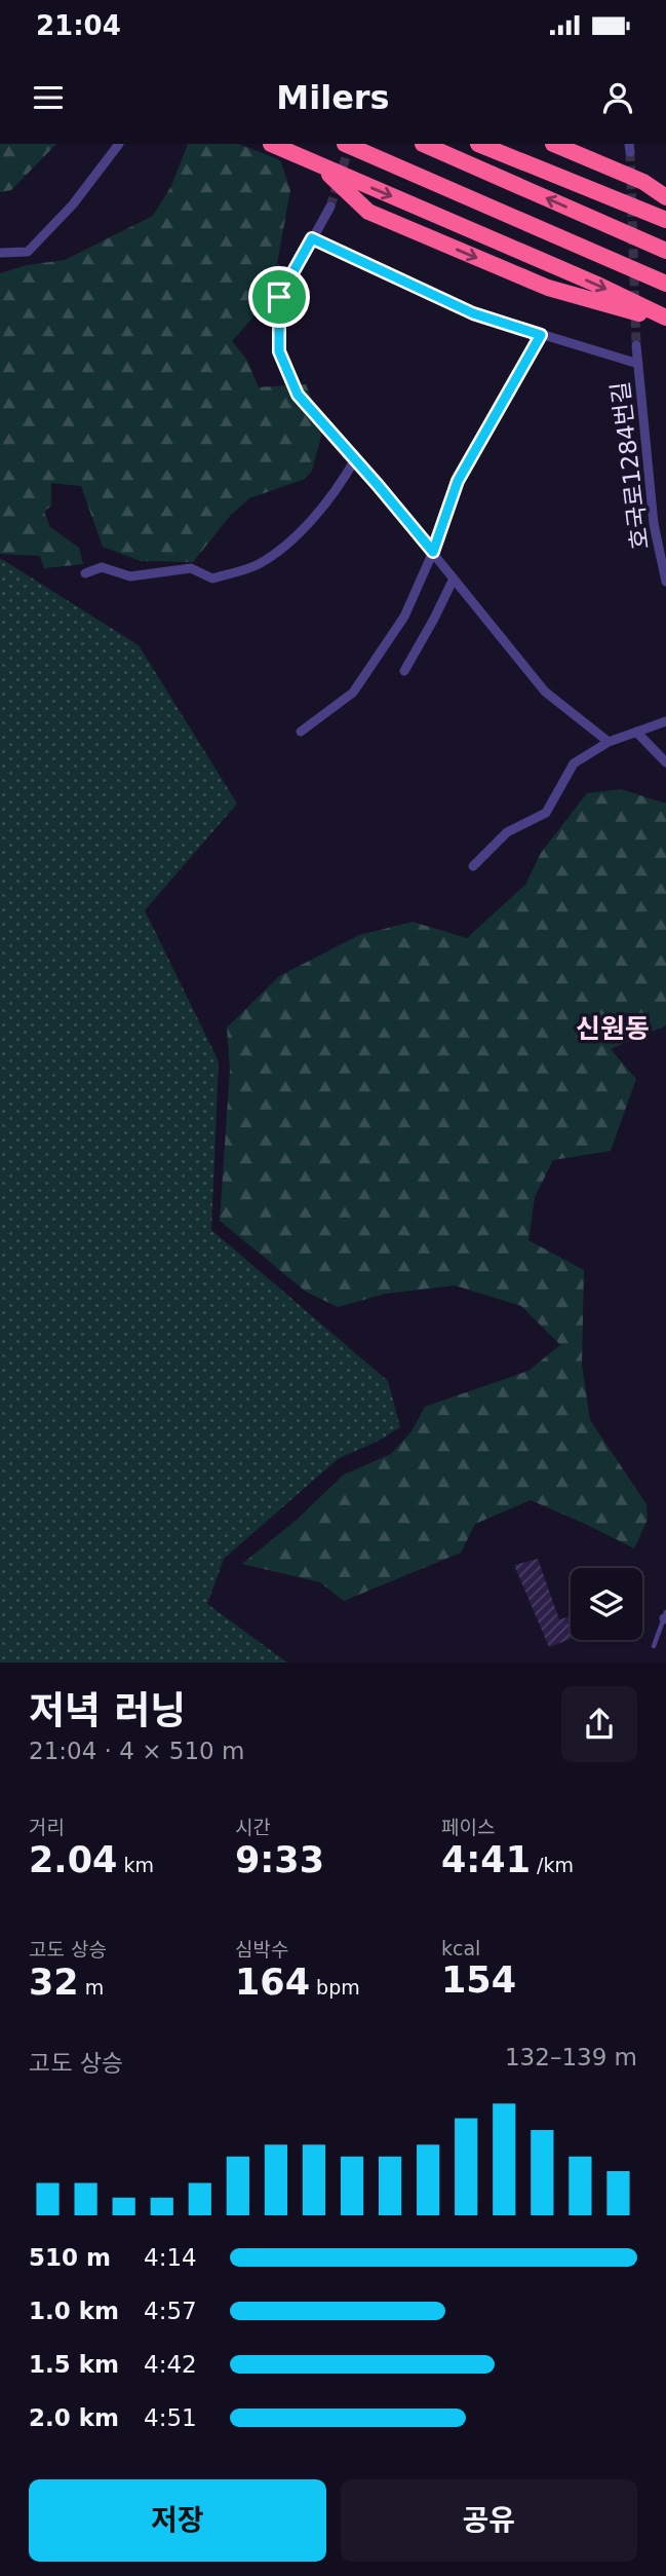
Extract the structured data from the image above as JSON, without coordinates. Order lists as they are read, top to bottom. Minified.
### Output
{"streets":{"street":["호국로1284번길"]},"districts":["신원동"],"page":{"status":"21:04","header":"Milers","heading":["저녁 러닝","21:04 · 4 × 510 m"],"stats":[["거리","2.04 km"],["시간","9:33"],["페이스","4:41 /km"],["고도 상승","32 m"],["심박수","164 bpm"],["kcal","154"]],"chart":["고도 상승","132–139 m"],"list":[{"name":"510 m","note":"4:14"},{"name":"1.0 km","note":"4:57"},{"name":"1.5 km","note":"4:42"},{"name":"2.0 km","note":"4:51"}],"buttons":["저장","공유"]}}
